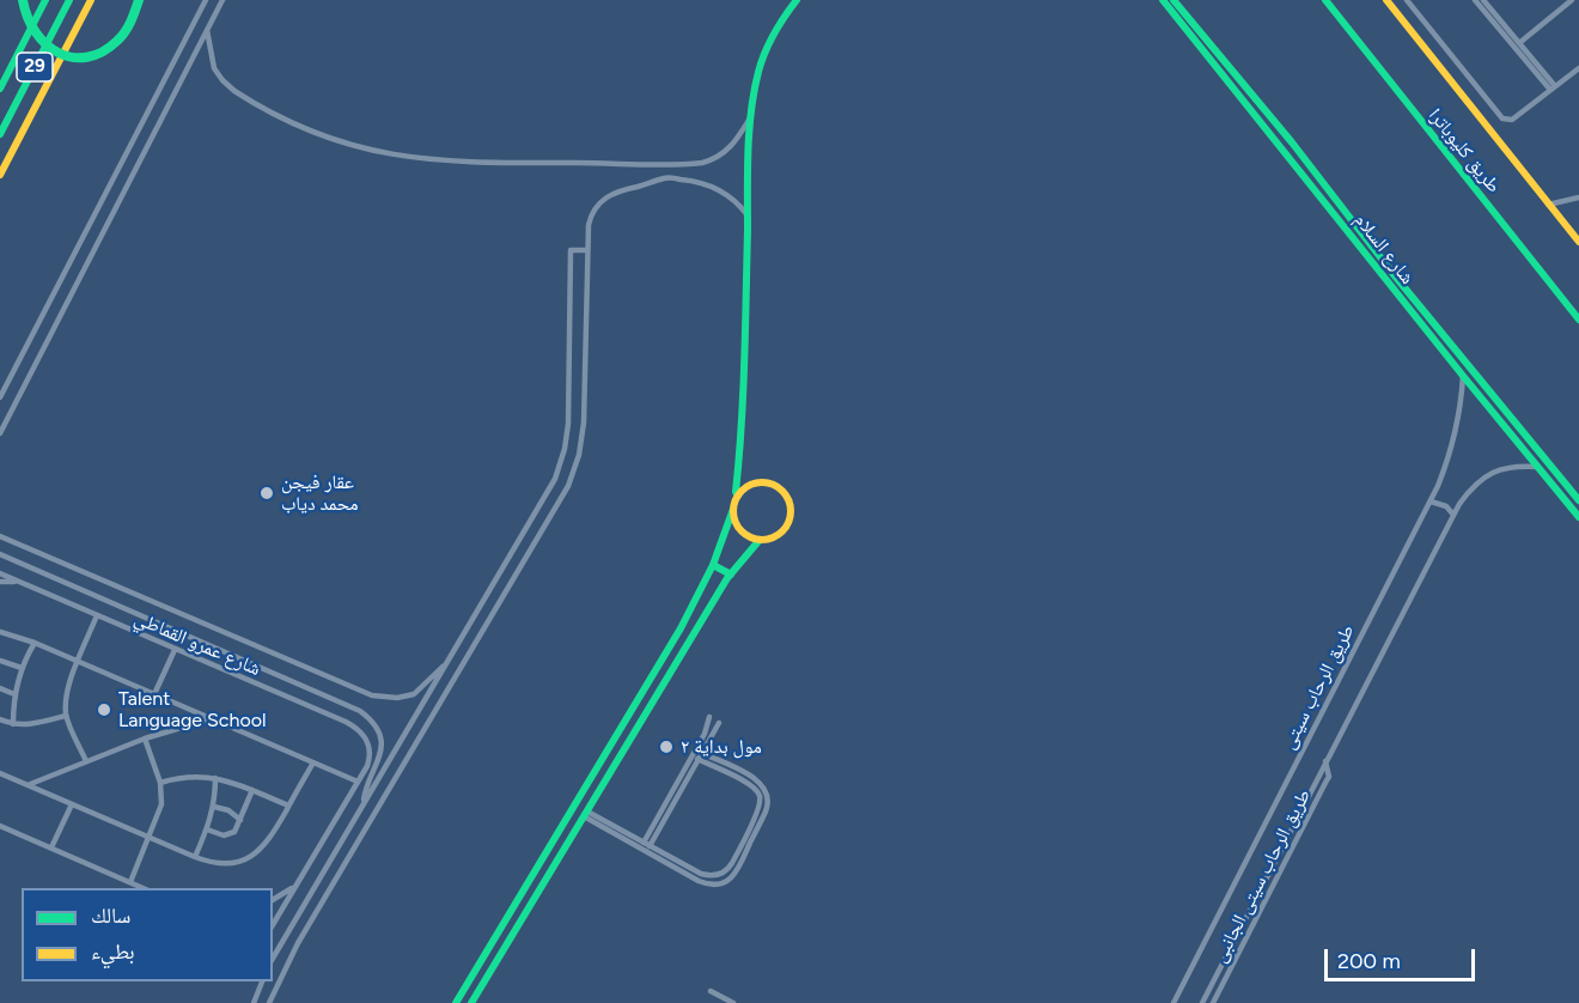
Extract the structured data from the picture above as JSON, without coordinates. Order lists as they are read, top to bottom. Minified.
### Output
{"streets":{"main road":["29","طريق كليوباترا","شارع السلام"],"street":["شارع عمرو القماطي","طريق الرحاب سيتى","طريق الرحاب سيتى الجانبى"]},"crossings":[["شارع السلام","طريق الرحاب سيتى"],["طريق الرحاب سيتى","طريق الرحاب سيتى الجانبى"]],"places":["عقار فيجن محمد دياب","Talent Language School","مول بداية ۲"],"legend":["سالك","بطيء"],"scale_bar":"200 m"}
